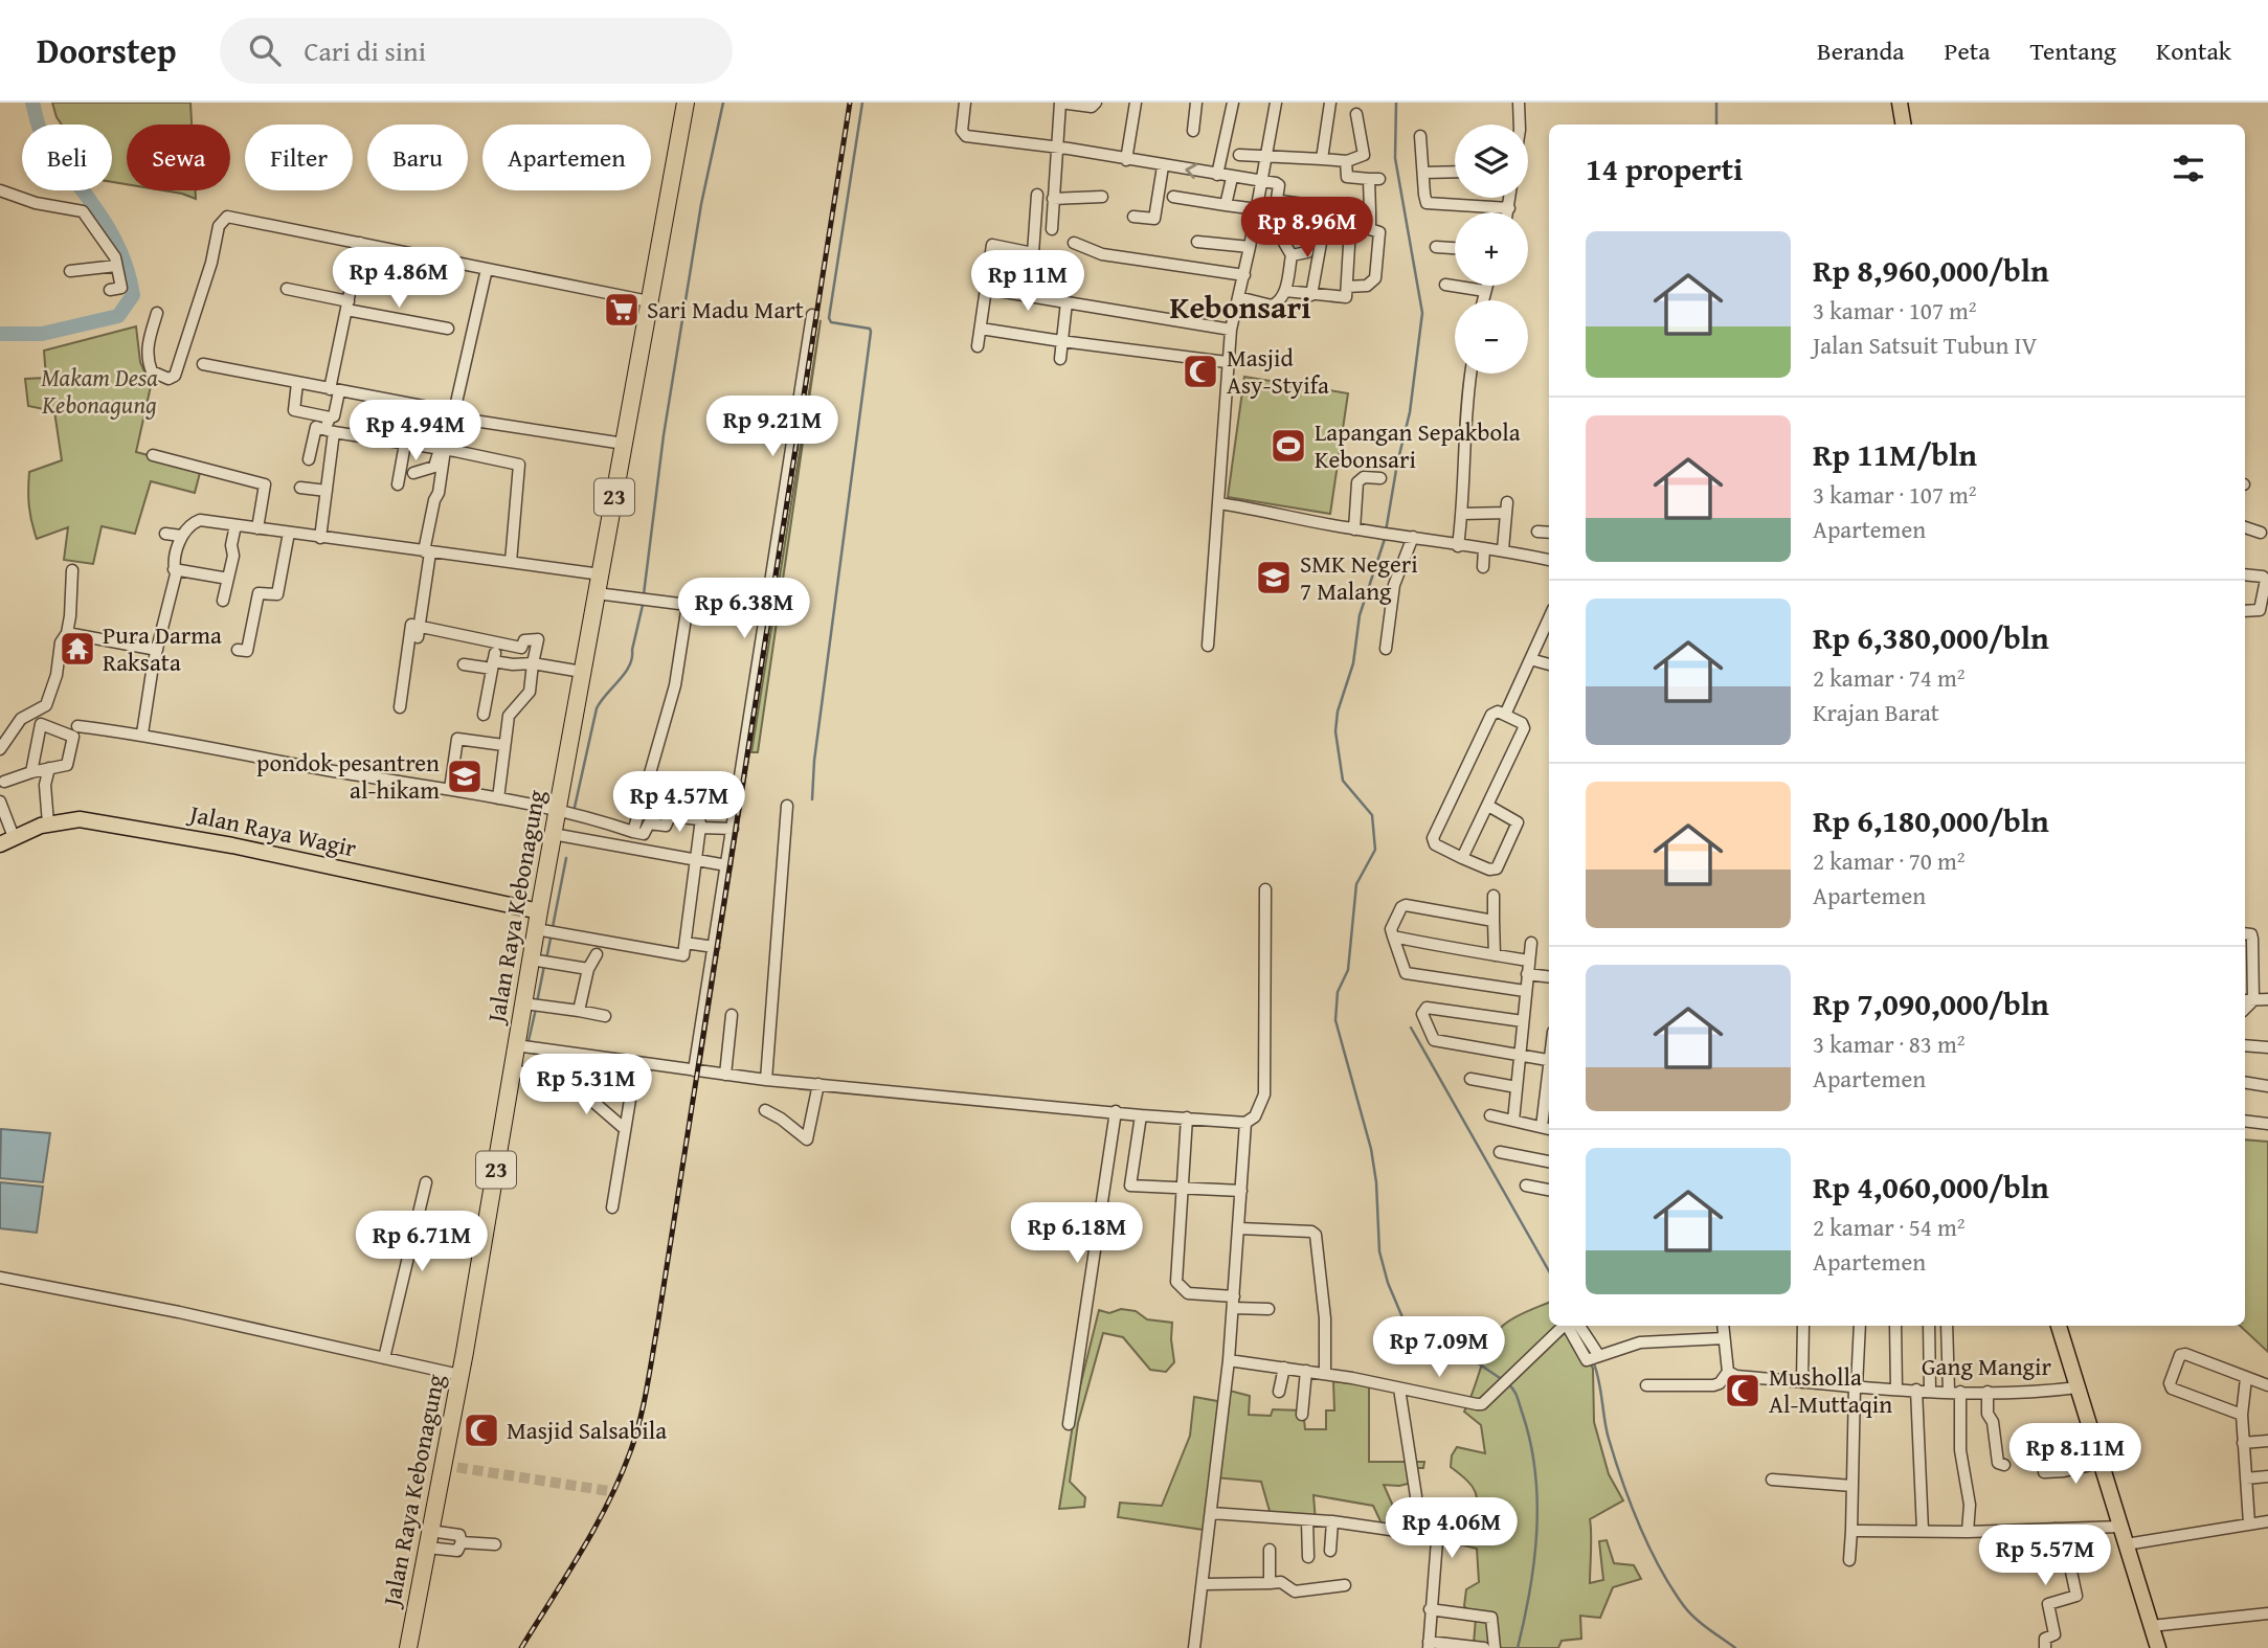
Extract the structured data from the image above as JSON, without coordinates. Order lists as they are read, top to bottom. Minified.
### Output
{"streets":{"highway":["23","Jalan Raya Kebonagung"],"main road":["Jalan Raya Wagir"],"street":["Gang Mangir"]},"crossings":[["23","Jalan Raya Kebonagung"],["Jalan Raya Wagir","Jalan Raya Kebonagung"]],"districts":["Kebonsari"],"parks":["Makam Desa Kebonagung"],"places":{"supermarket":["Sari Madu Mart"],"mosque":["Masjid Asy-Styifa","Musholla Al-Muttaqin","Masjid Salsabila"],"sports":["Lapangan Sepakbola Kebonsari"],"school or university":["SMK Negeri 7 Malang","pondok pesantren al-hikam"],"temple":["Pura Darma Raksata"]},"page":{"header":"Doorstep","search":"Cari di sini","nav":["Beranda","Peta","Tentang","Kontak"],"map_buttons":["+","−"],"chip":["Beli","Sewa","Filter","Baru","Apartemen"],"heading":"14 properti","price":["Rp 8.96M","Rp 4.86M","Rp 11M","Rp 9.21M","Rp 4.94M","Rp 6.38M","Rp 4.57M","Rp 5.31M","Rp 6.18M","Rp 6.71M","Rp 7.09M","Rp 8.11M","Rp 4.06M","Rp 5.57M"],"list":[{"name":"Rp 8,960,000/bln","note":"3 kamar · 107 m² · Jalan Satsuit Tubun IV"},{"name":"Rp 11M/bln","note":"3 kamar · 107 m² · Apartemen"},{"name":"Rp 6,380,000/bln","note":"2 kamar · 74 m² · Krajan Barat"},{"name":"Rp 6,180,000/bln","note":"2 kamar · 70 m² · Apartemen"},{"name":"Rp 7,090,000/bln","note":"3 kamar · 83 m² · Apartemen"},{"name":"Rp 4,060,000/bln","note":"2 kamar · 54 m² · Apartemen"}]}}
